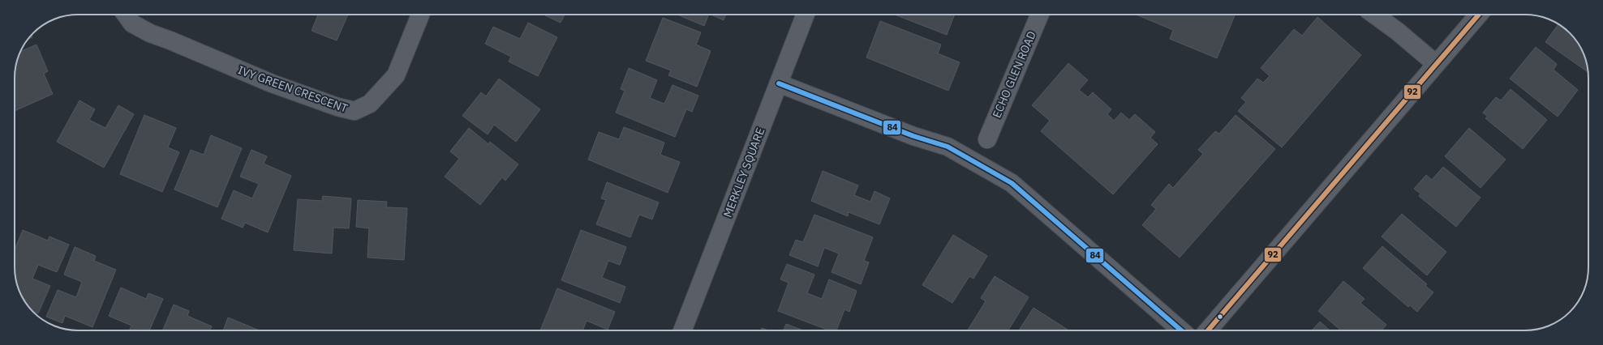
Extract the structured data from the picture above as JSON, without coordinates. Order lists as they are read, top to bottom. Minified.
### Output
{"streets":{"street":["ECHO GLEN ROAD","IVY GREEN CRESCENT","MERKLEY SQUARE"]},"lines":["transit line 92","transit line 84"]}
